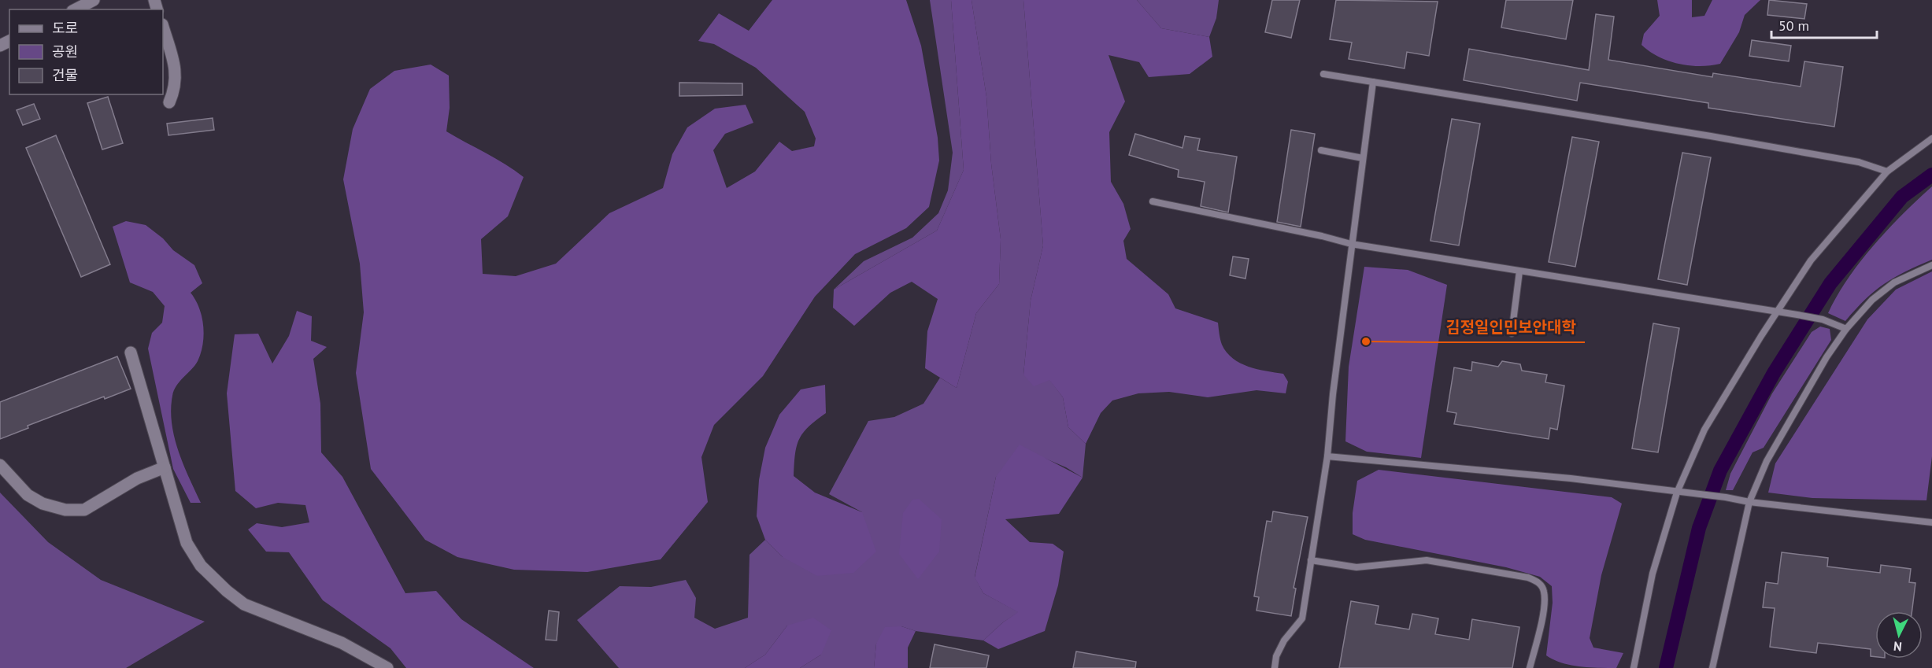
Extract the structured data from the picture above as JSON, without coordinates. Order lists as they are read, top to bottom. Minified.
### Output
{"places":["김정일인민보안대학"],"legend":["도로","공원","건물"],"scale_bar":"50 m","north":"bottom"}
